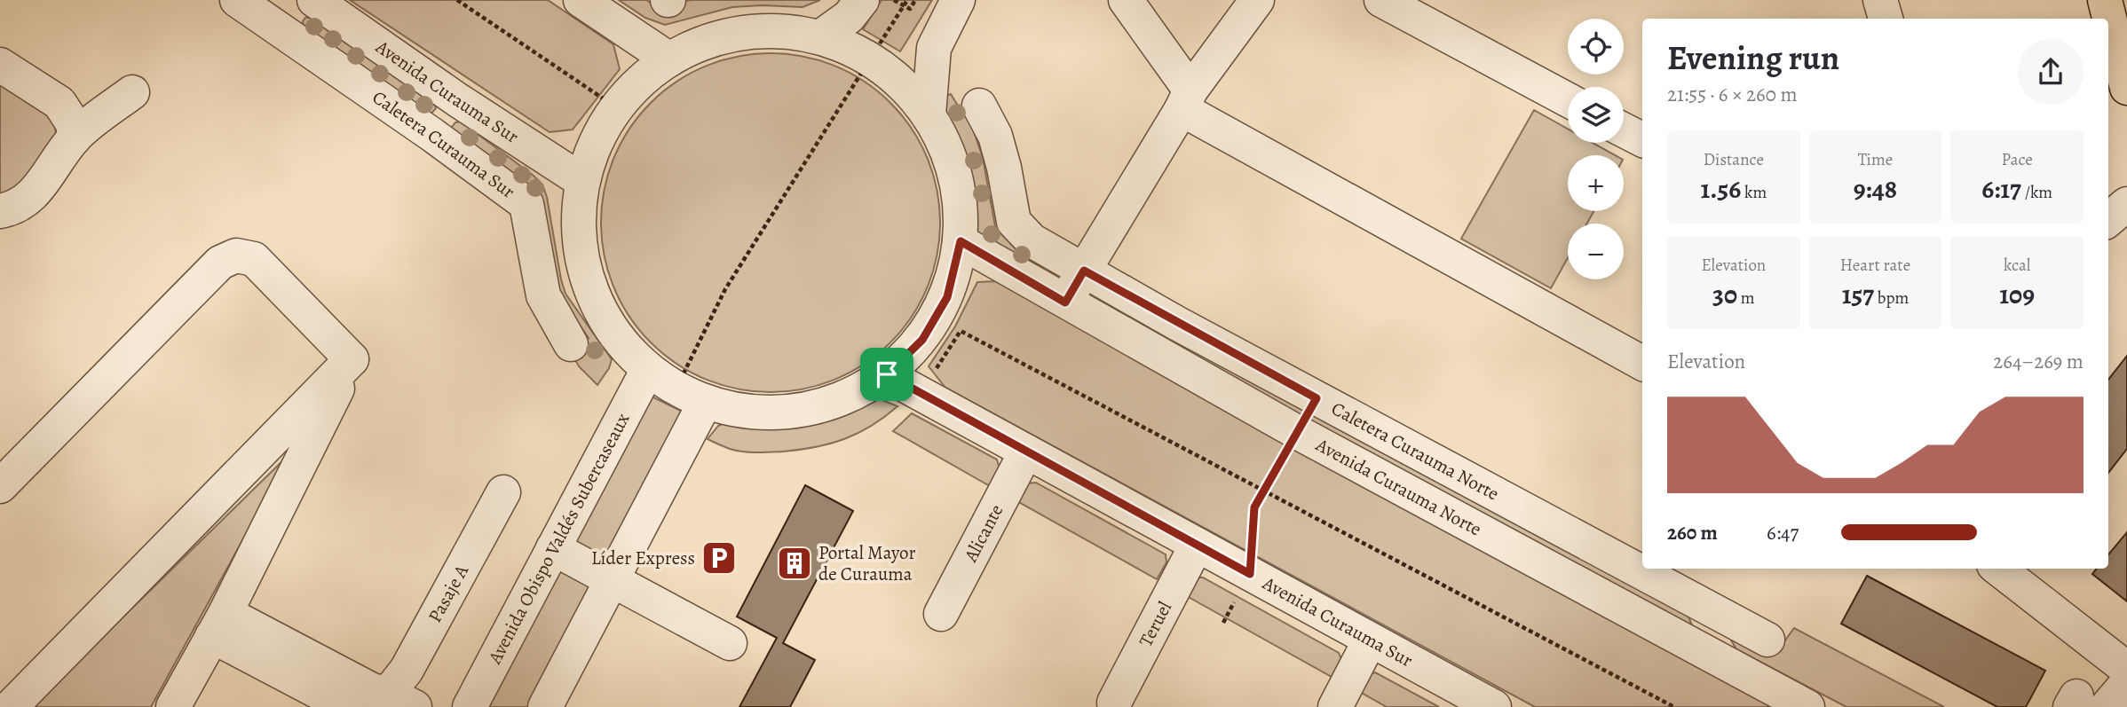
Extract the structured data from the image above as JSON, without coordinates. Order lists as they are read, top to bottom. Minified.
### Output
{"streets":{"street":["Avenida Curauma Sur","Caletera Curauma Sur","Caletera Curauma Norte","Avenida Curauma Norte","Alicante","Avenida Obispo Valdés Subercaseaux","Pasaje A","Teruel"]},"crossings":[["Avenida Curauma Sur","Alicante"],["Avenida Curauma Sur","Teruel"]],"places":{"parking":["Líder Express"],"building":["Portal Mayor de Curauma"]},"page":{"map_buttons":["+","−"],"heading":["Evening run","21:55 · 6 × 260 m"],"stats":[["Distance","1.56 km"],["Time","9:48"],["Pace","6:17 /km"],["Elevation","30 m"],["Heart rate","157 bpm"],["kcal","109"]],"chart":["Elevation","264–269 m"],"list":[{"name":"260 m","note":"6:47"}]}}
